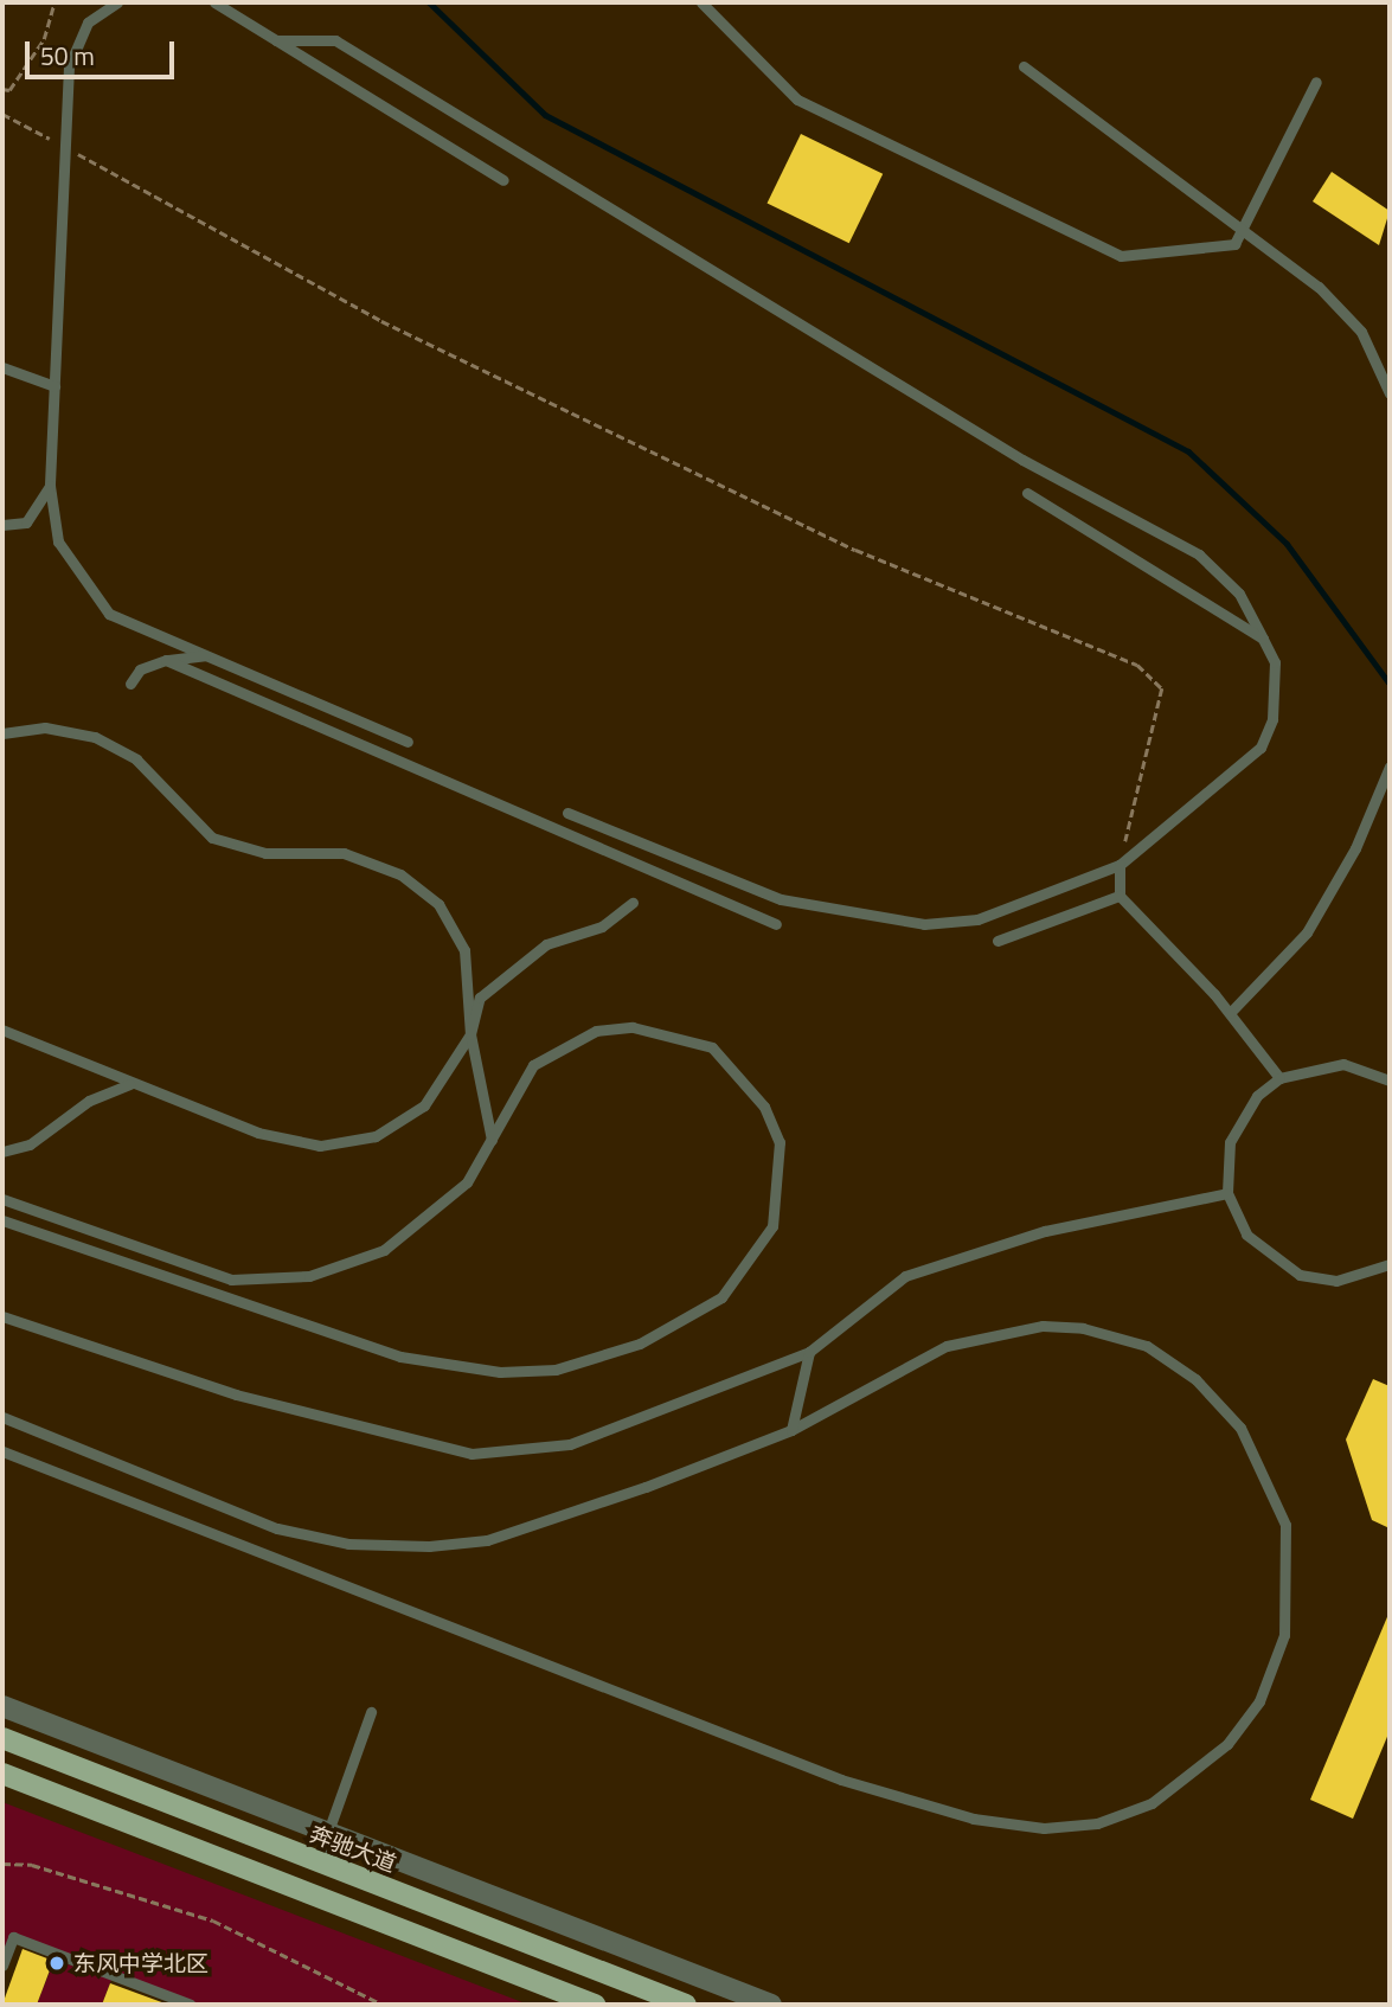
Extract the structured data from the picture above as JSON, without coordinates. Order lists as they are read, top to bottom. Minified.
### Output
{"streets":{"main road":["奔驰大道"]},"places":["东风中学北区"],"scale_bar":"50 m"}
